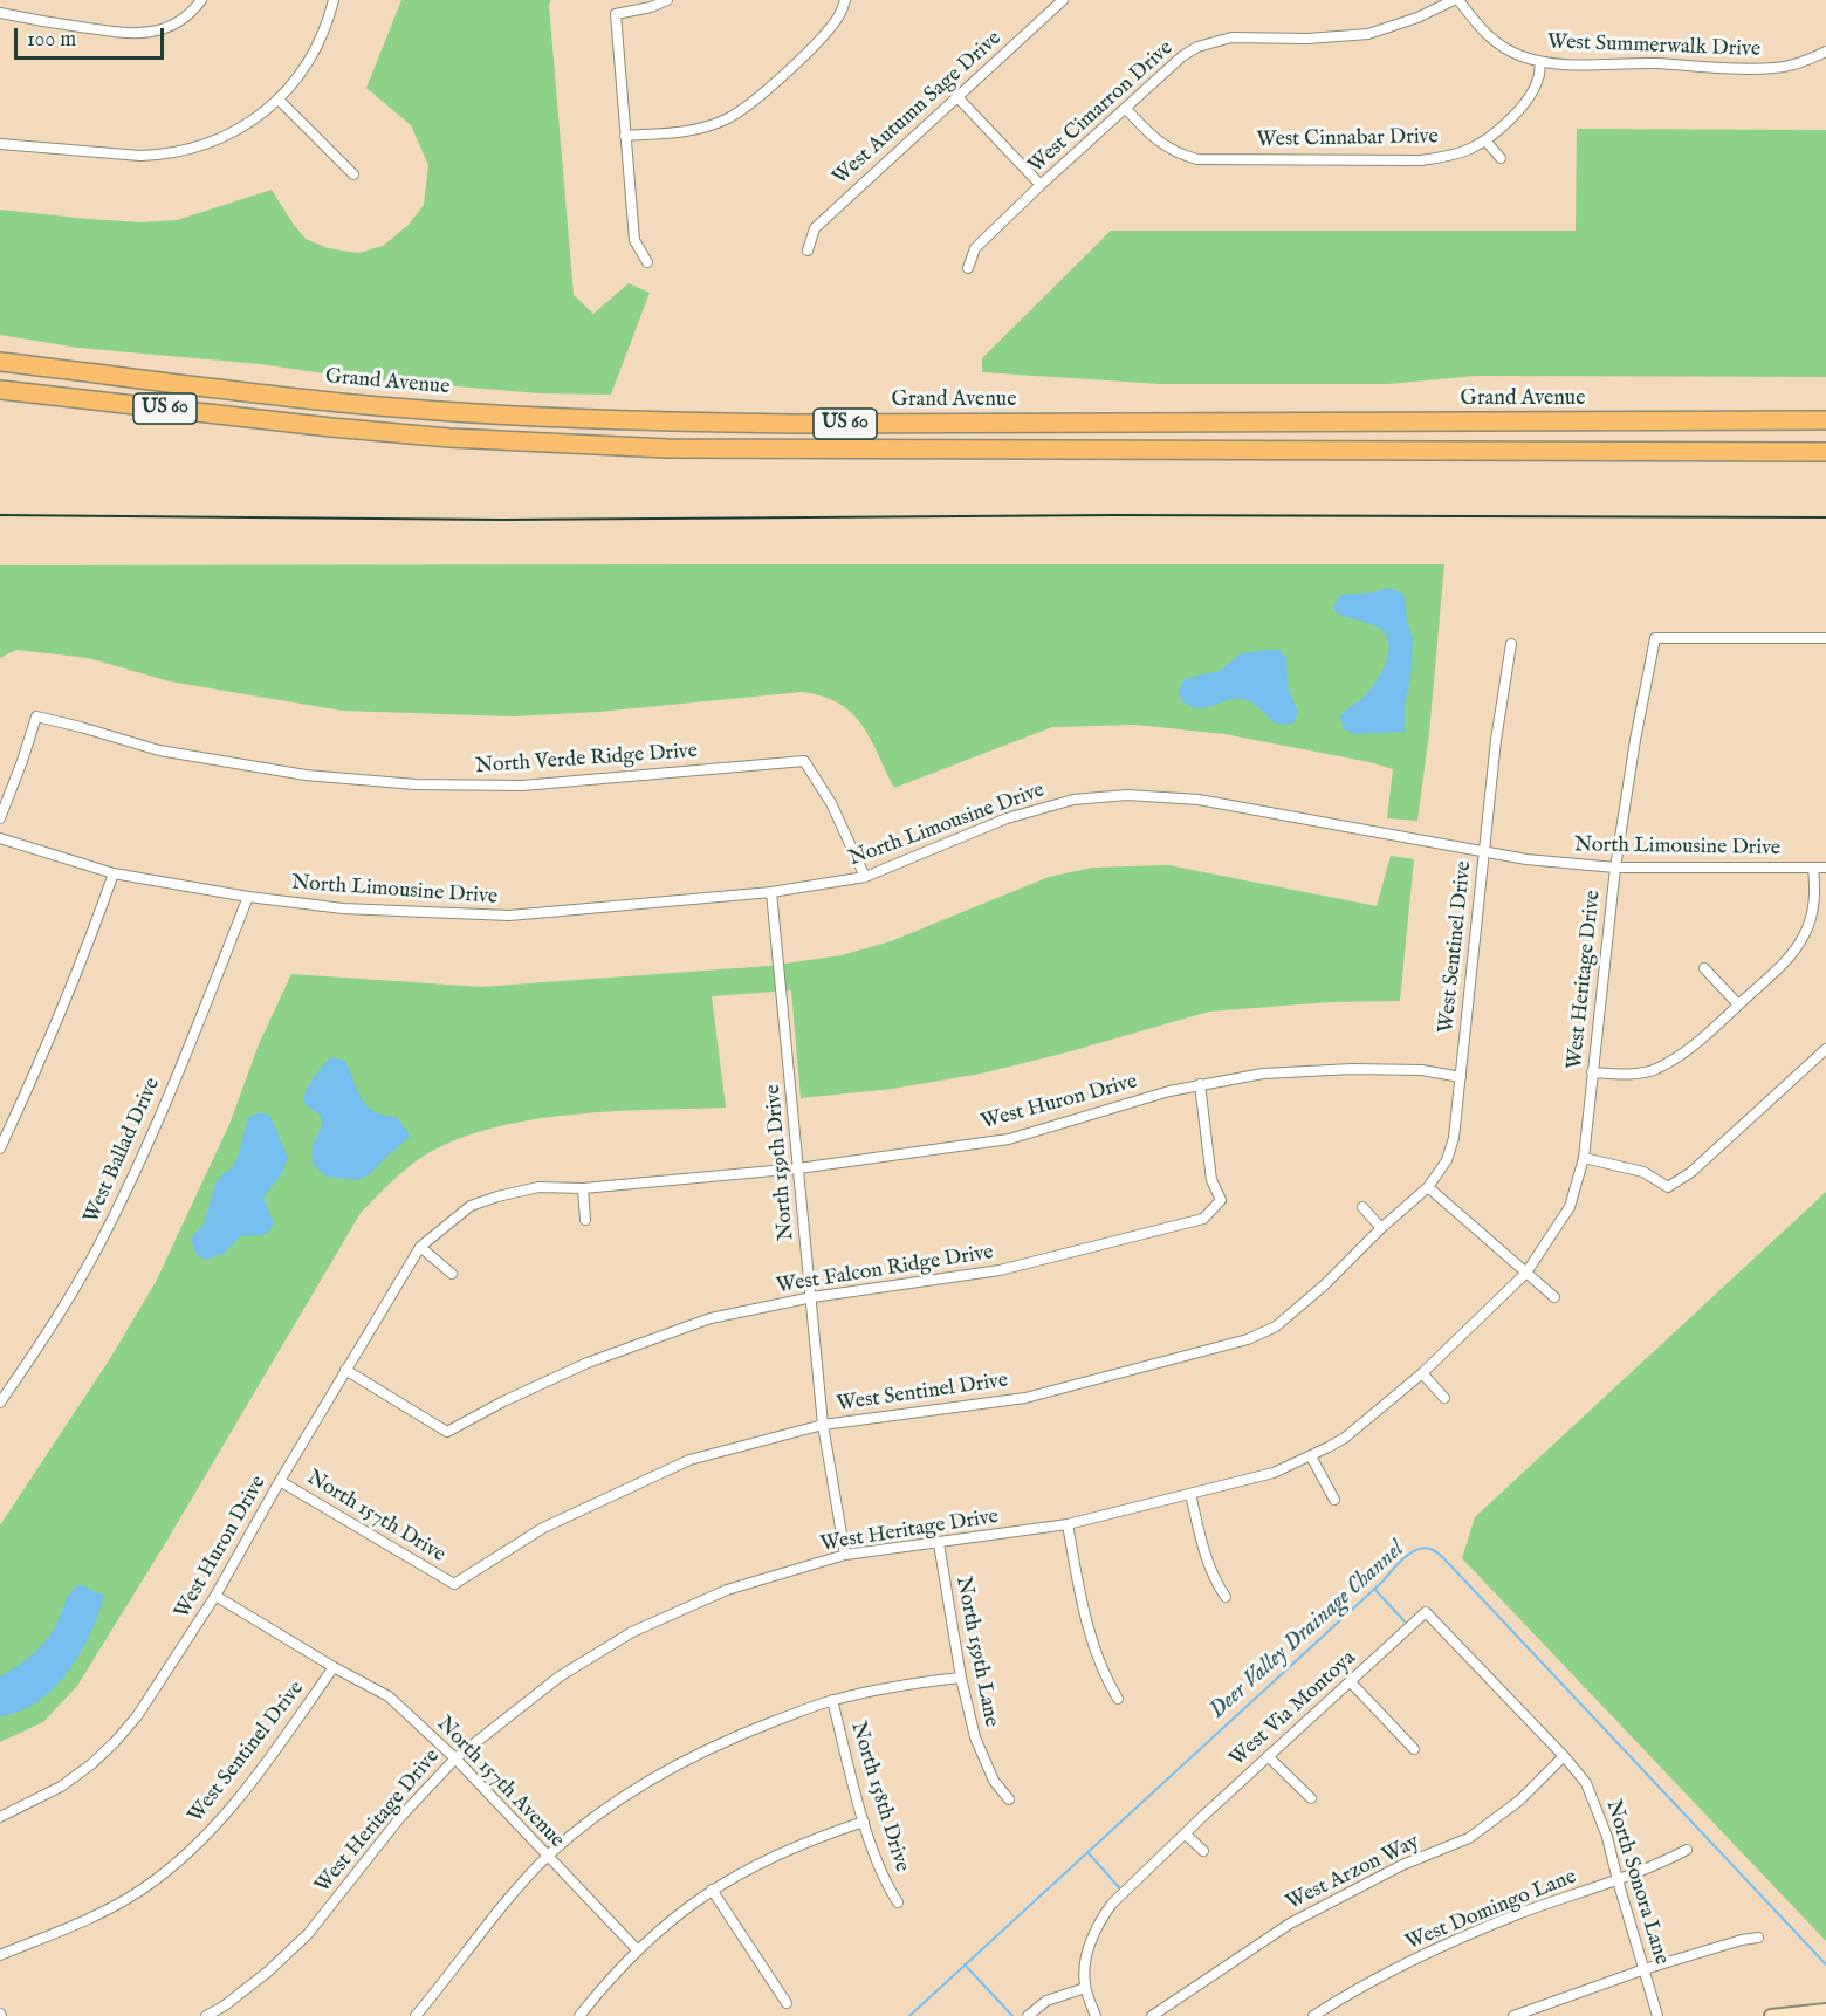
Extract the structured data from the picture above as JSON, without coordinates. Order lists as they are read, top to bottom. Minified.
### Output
{"streets":{"highway":["Grand Avenue","US 60"],"street":["West Summerwalk Drive","West Cimarron Drive","West Autumn Sage Drive","West Cinnabar Drive","North Verde Ridge Drive","North Limousine Drive","West Sentinel Drive","West Heritage Drive","West Huron Drive","West Ballad Drive","North 159th Drive","West Falcon Ridge Drive","North 157th Drive","North 159th Lane","West Via Montoya","North 157th Avenue","North 158th Drive","West Arzon Way","North Sonora Lane","West Domingo Lane"]},"crossings":[["West Summerwalk Drive","West Cimarron Drive"],["West Summerwalk Drive","West Cinnabar Drive"],["West Cimarron Drive","West Cinnabar Drive"],["North Verde Ridge Drive","North Limousine Drive"],["North Limousine Drive","West Sentinel Drive"],["North Limousine Drive","West Heritage Drive"],["North Limousine Drive","West Ballad Drive"],["North Limousine Drive","North 159th Drive"],["West Sentinel Drive","West Huron Drive"],["West Sentinel Drive","North 159th Drive"],["West Sentinel Drive","North 157th Drive"],["West Sentinel Drive","North 157th Avenue"],["West Heritage Drive","North 159th Drive"],["West Heritage Drive","North 159th Lane"],["West Heritage Drive","North 157th Avenue"],["West Huron Drive","North 159th Drive"],["West Huron Drive","West Falcon Ridge Drive"],["West Huron Drive","North 157th Drive"],["West Huron Drive","North 157th Avenue"],["North 159th Drive","West Falcon Ridge Drive"],["West Via Montoya","North Sonora Lane"],["West Arzon Way","North Sonora Lane"],["North Sonora Lane","West Domingo Lane"]],"water":["Deer Valley Drainage Channel"],"scale_bar":"100 m"}
